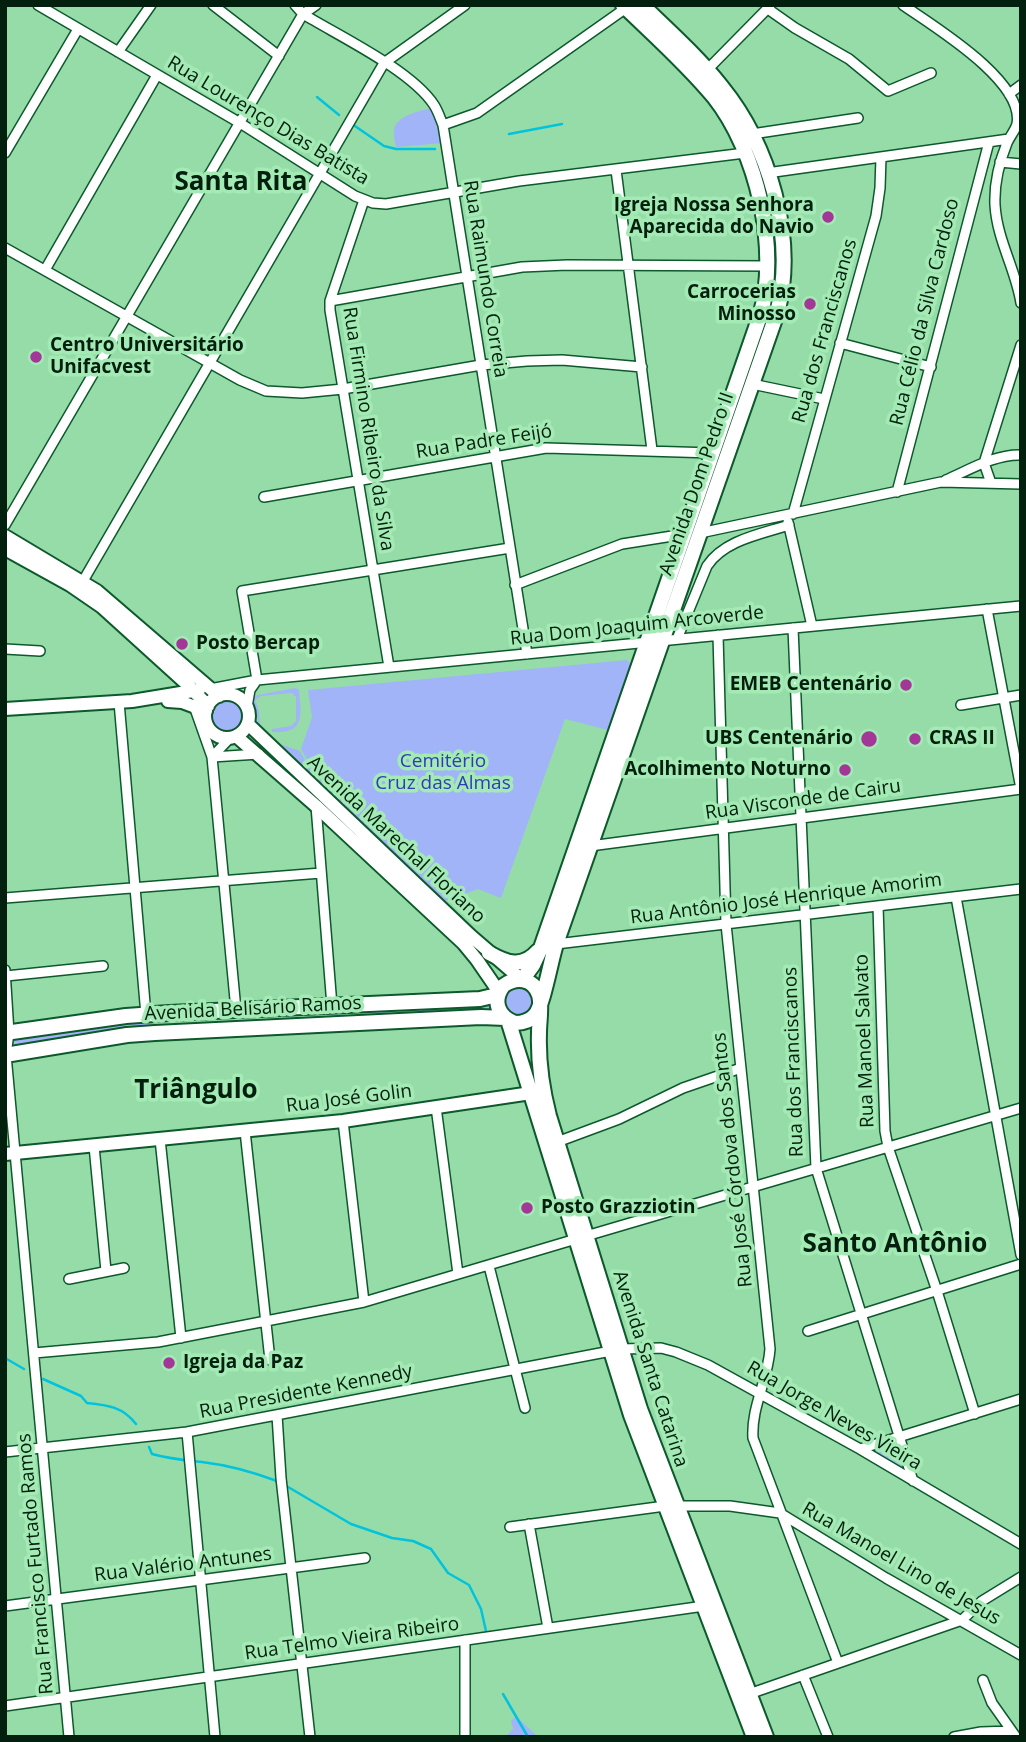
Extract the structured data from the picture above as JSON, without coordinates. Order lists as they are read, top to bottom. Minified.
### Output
{"streets":{"main road":["Avenida Dom Pedro II","Avenida Marechal Floriano","Avenida Belisário Ramos","Rua José Golin","Avenida Santa Catarina"],"street":["Rua Lourenço Dias Batista","Rua Raimundo Correia","Rua Célio da Silva Cardoso","Rua dos Franciscanos","Rua Firmino Ribeiro da Silva","Rua Padre Feijó","Rua Dom Joaquim Arcoverde","Rua Visconde de Cairu","Rua Antônio José Henrique Amorim","Rua Manoel Salvato","Rua José Córdova dos Santos","Rua Presidente Kennedy","Rua Jorge Neves Vieira","Rua Francisco Furtado Ramos","Rua Manoel Lino de Jesus","Rua Valério Antunes","Rua Telmo Vieira Ribeiro"]},"crossings":[["Rua Lourenço Dias Batista","Rua Raimundo Correia"],["Rua Lourenço Dias Batista","Rua Firmino Ribeiro da Silva"],["Rua Lourenço Dias Batista","Avenida Dom Pedro II"],["Rua Raimundo Correia","Rua Padre Feijó"],["Rua Raimundo Correia","Rua Dom Joaquim Arcoverde"],["Rua dos Franciscanos","Rua Dom Joaquim Arcoverde"],["Rua dos Franciscanos","Rua Visconde de Cairu"],["Rua dos Franciscanos","Rua Antônio José Henrique Amorim"],["Rua dos Franciscanos","Rua Jorge Neves Vieira"],["Rua Firmino Ribeiro da Silva","Rua Padre Feijó"],["Rua Firmino Ribeiro da Silva","Rua Dom Joaquim Arcoverde"],["Rua Padre Feijó","Avenida Dom Pedro II"],["Avenida Dom Pedro II","Rua Dom Joaquim Arcoverde"],["Avenida Dom Pedro II","Rua Visconde de Cairu"],["Avenida Dom Pedro II","Avenida Marechal Floriano"],["Avenida Dom Pedro II","Rua Antônio José Henrique Amorim"],["Avenida Dom Pedro II","Avenida Belisário Ramos"],["Avenida Dom Pedro II","Avenida Santa Catarina"],["Rua Dom Joaquim Arcoverde","Avenida Marechal Floriano"],["Rua Dom Joaquim Arcoverde","Rua José Córdova dos Santos"],["Rua Visconde de Cairu","Rua José Córdova dos Santos"],["Avenida Marechal Floriano","Avenida Belisário Ramos"],["Avenida Marechal Floriano","Avenida Santa Catarina"],["Rua Antônio José Henrique Amorim","Rua Manoel Salvato"],["Rua Antônio José Henrique Amorim","Rua José Córdova dos Santos"],["Avenida Belisário Ramos","Avenida Santa Catarina"],["Avenida Belisário Ramos","Rua Francisco Furtado Ramos"],["Rua José Golin","Avenida Santa Catarina"],["Rua José Golin","Rua Francisco Furtado Ramos"],["Rua José Córdova dos Santos","Rua Jorge Neves Vieira"],["Rua José Córdova dos Santos","Rua Manoel Lino de Jesus"],["Avenida Santa Catarina","Rua Presidente Kennedy"],["Avenida Santa Catarina","Rua Jorge Neves Vieira"],["Avenida Santa Catarina","Rua Manoel Lino de Jesus"],["Avenida Santa Catarina","Rua Telmo Vieira Ribeiro"],["Rua Presidente Kennedy","Rua Jorge Neves Vieira"],["Rua Presidente Kennedy","Rua Francisco Furtado Ramos"],["Rua Francisco Furtado Ramos","Rua Valério Antunes"],["Rua Francisco Furtado Ramos","Rua Telmo Vieira Ribeiro"]],"districts":["Santa Rita","Triângulo","Santo Antônio"],"parks":["Cemitério Cruz das Almas"],"places":["Igreja Nossa Senhora Aparecida do Navio","Carrocerias Minosso","Centro Universitário Unifacvest","Posto Bercap","EMEB Centenário","UBS Centenário","CRAS II","Acolhimento Noturno","Posto Grazziotin","Igreja da Paz"]}
